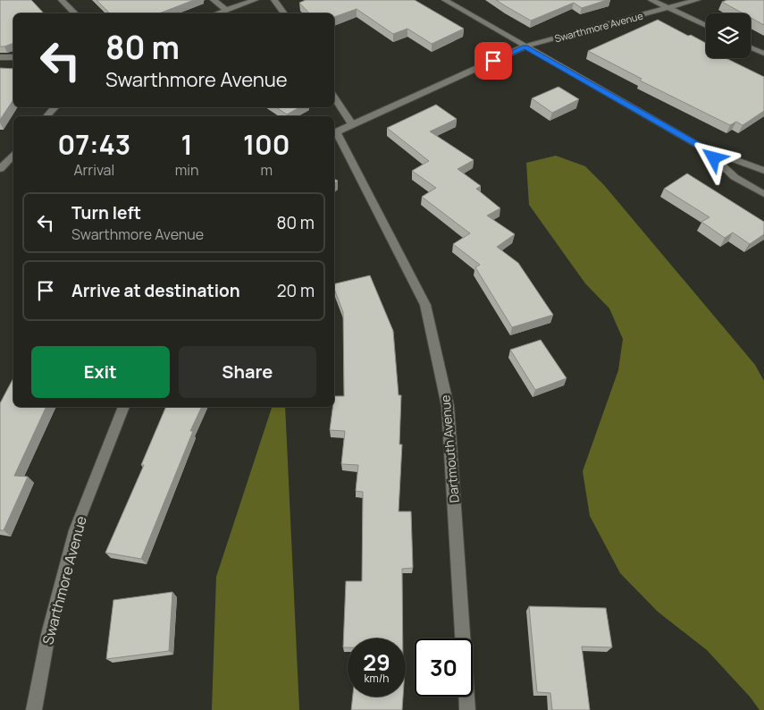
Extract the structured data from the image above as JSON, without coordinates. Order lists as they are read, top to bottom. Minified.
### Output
{"streets":{"street":["Swarthmore Avenue","Dartmouth Avenue"]},"crossings":[["Swarthmore Avenue","Dartmouth Avenue"]],"page":{"turn":["80 m","Swarthmore Avenue"],"eta":["07:43","Arrival","1","min","100","m"],"list":[{"name":"Turn left","note":"Swarthmore Avenue","value":"80 m"},{"name":"Arrive at destination","value":"20 m"}],"buttons":["Exit","Share"],"speed":"29 km/h","limit":"30"}}
